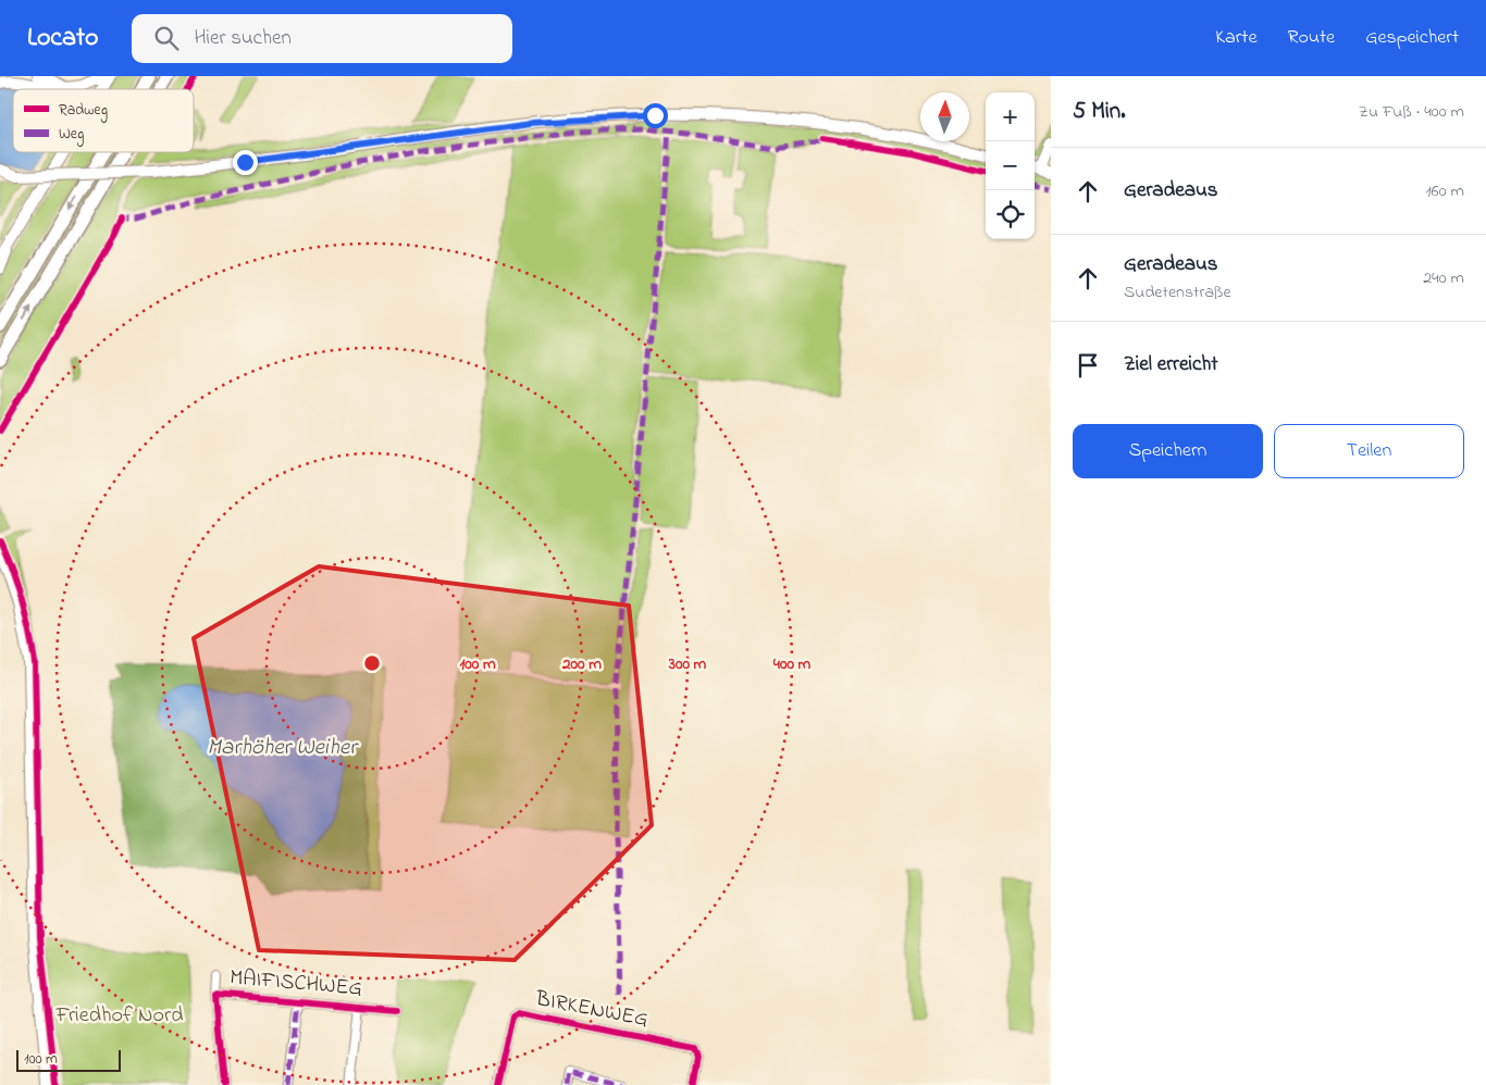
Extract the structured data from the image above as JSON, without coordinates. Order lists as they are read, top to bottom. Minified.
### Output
{"streets":{"street":["MAIFISCHWEG","BIRKENWEG"]},"water":["Marhöher Weiher"],"parks":["Friedhof Nord"],"legend":["Radweg","Weg"],"scale_bar":"100 m","north":"top","page":{"header":"Locato","search":"Hier suchen","nav":["Karte","Route","Gespeichert"],"heading":["5 Min.","Zu Fuß · 400 m"],"map_buttons":["+","−"],"list":[["Geradeaus","160 m"],["Geradeaus","Sudetenstraße","240 m"],"Ziel erreicht"],"buttons":["Speichern","Teilen"],"scale":"100 m"},"rings":["100 m","200 m","300 m","400 m"]}
